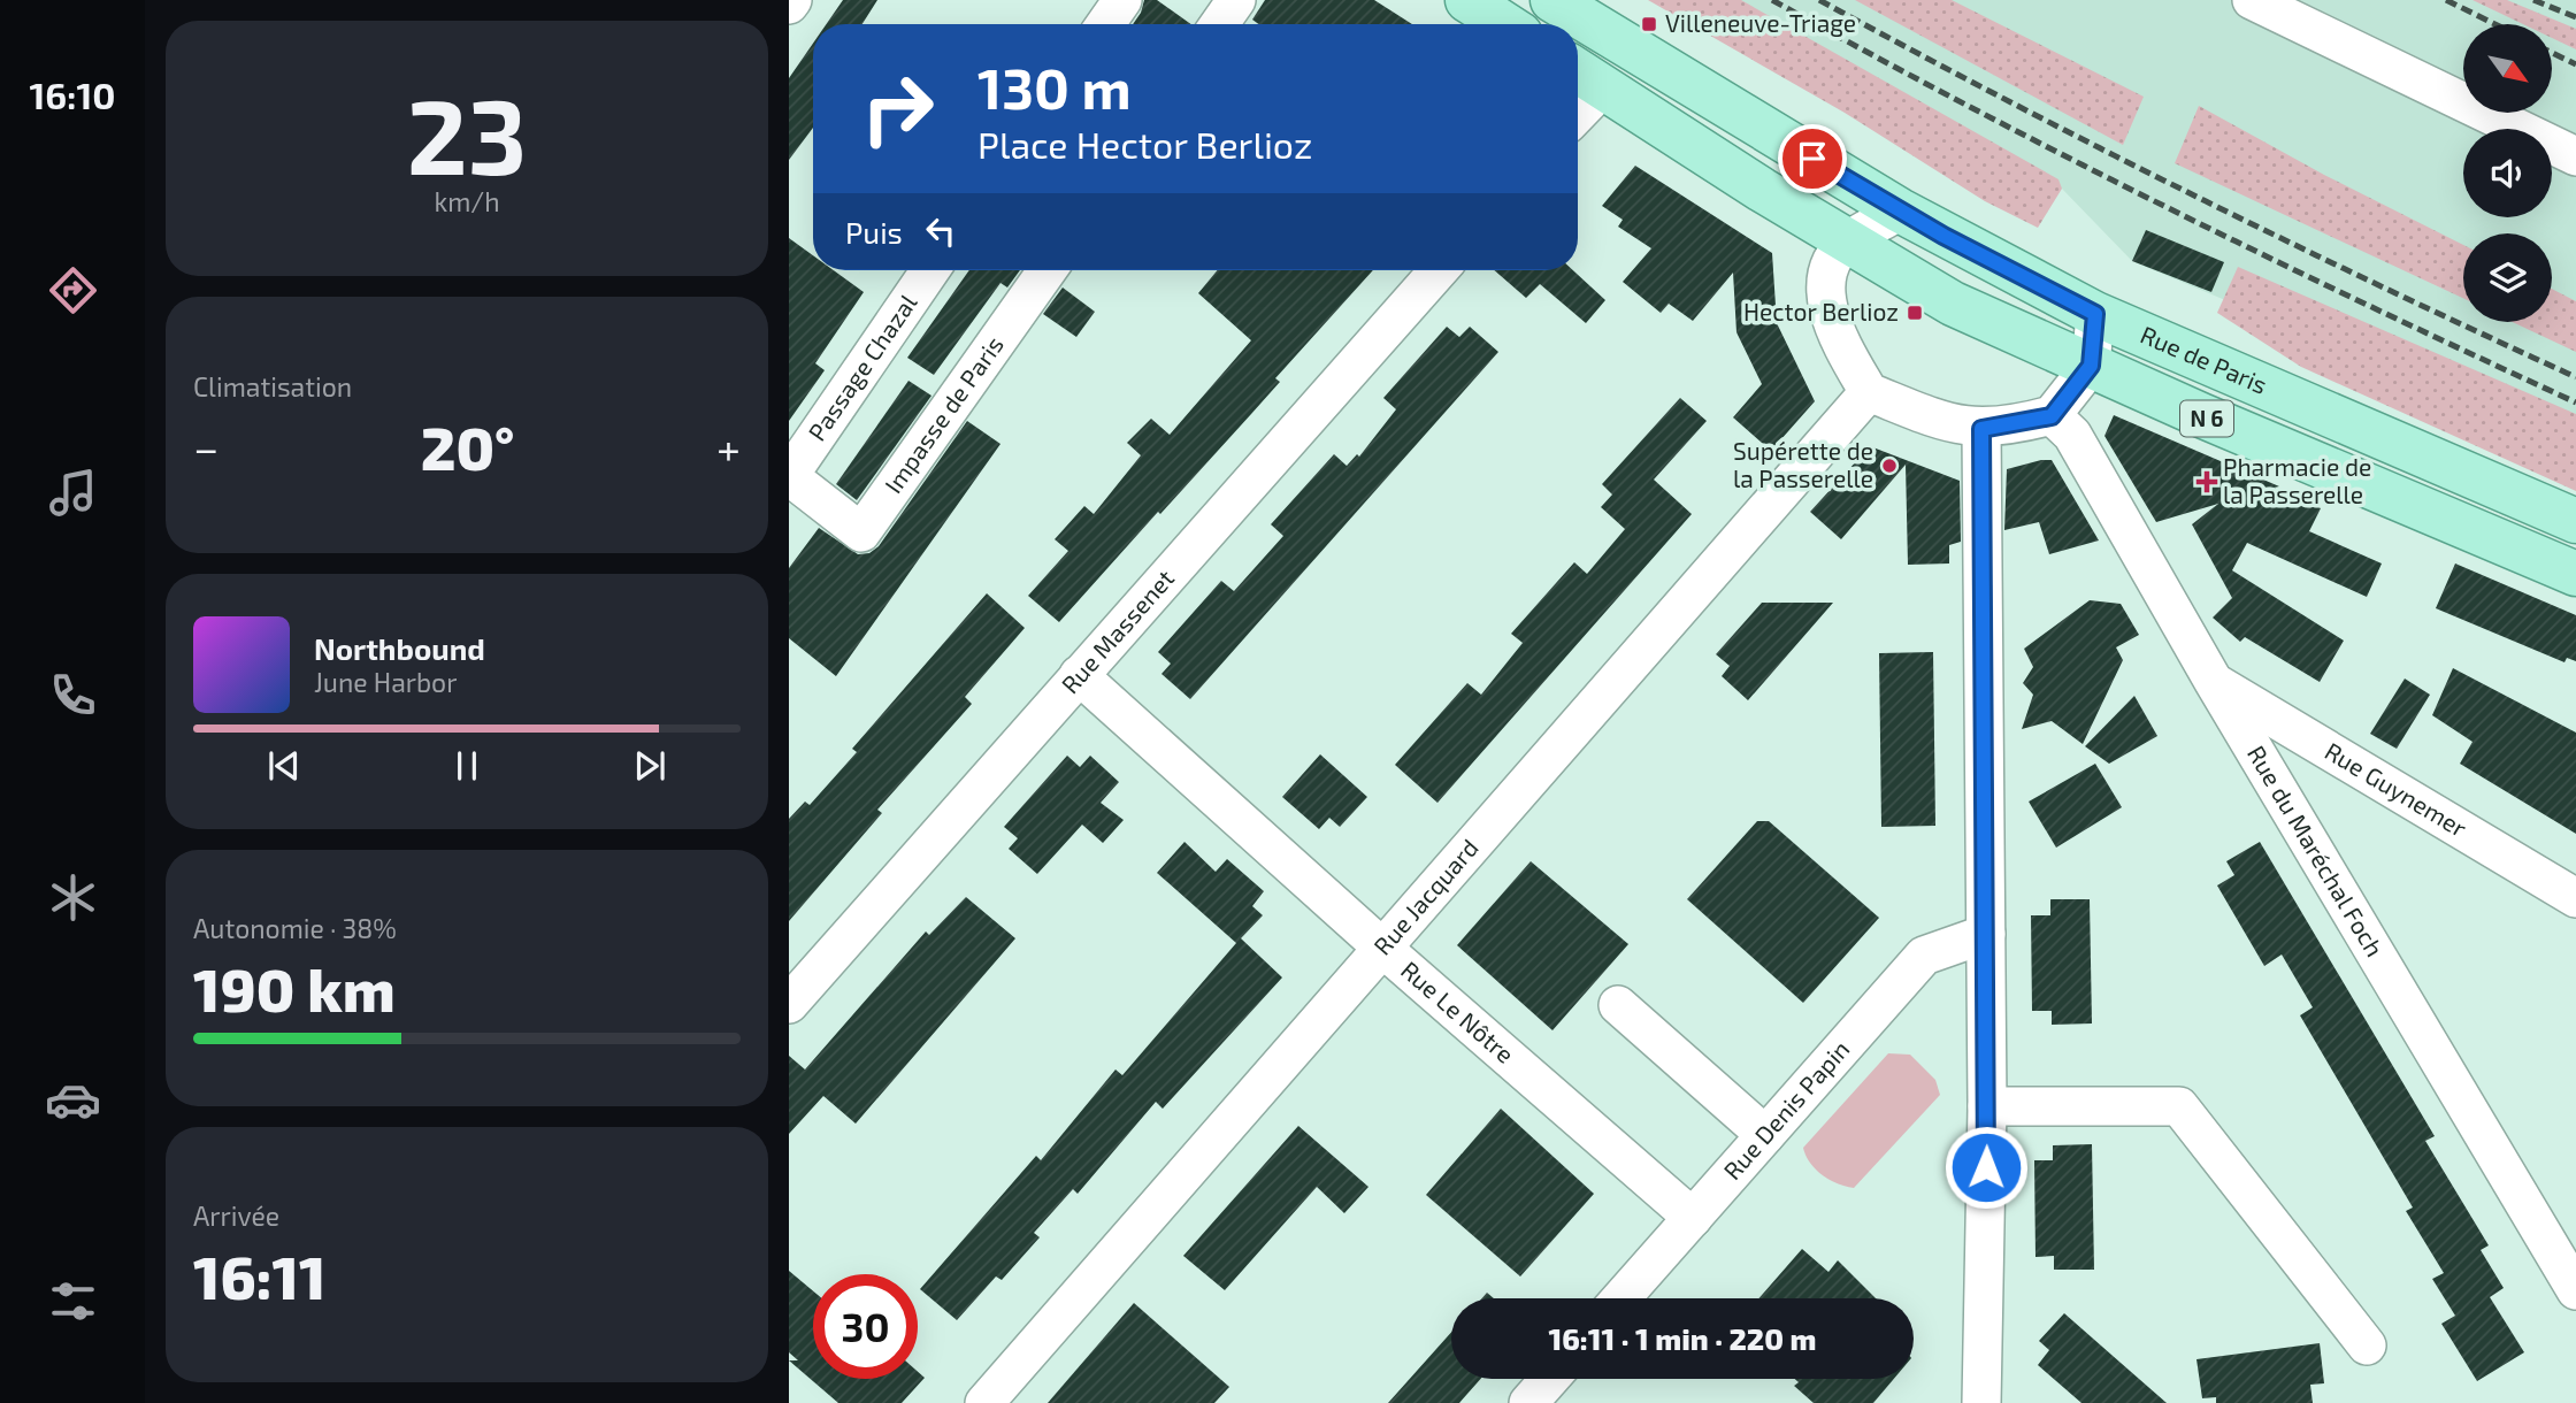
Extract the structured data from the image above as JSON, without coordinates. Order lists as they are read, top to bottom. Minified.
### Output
{"streets":{"main road":["Rue de Paris","N 6"],"street":["Passage Chazal","Impasse de Paris","Rue Massenet","Rue Guynemer","Rue du Maréchal Foch","Rue Jacquard","Rue Le Nôtre","Rue Denis Papin"]},"crossings":[["Passage Chazal","Impasse de Paris"],["Rue Massenet","Rue Le Nôtre"],["Rue Guynemer","Rue du Maréchal Foch"],["Rue Jacquard","Rue Le Nôtre"],["Rue Le Nôtre","Rue Denis Papin"]],"places":{"transit":["Villeneuve-Triage","Hector Berlioz"],"other":["Supérette de la Passerelle"],"health":["Pharmacie de la Passerelle"]},"north":"bottom right","page":{"tabs":"16:10","tile":[["23","km/h"],"Climatisation",["Autonomie · 38%","190 km"],["Arrivée","16:11"]],"turn":["130 m","Place Hector Berlioz"],"then":"Puis","heat":["−","20°","+"],"song":["Northbound","June Harbor"],"limit":"30","trip":"16:11 · 1 min · 220 m"}}
